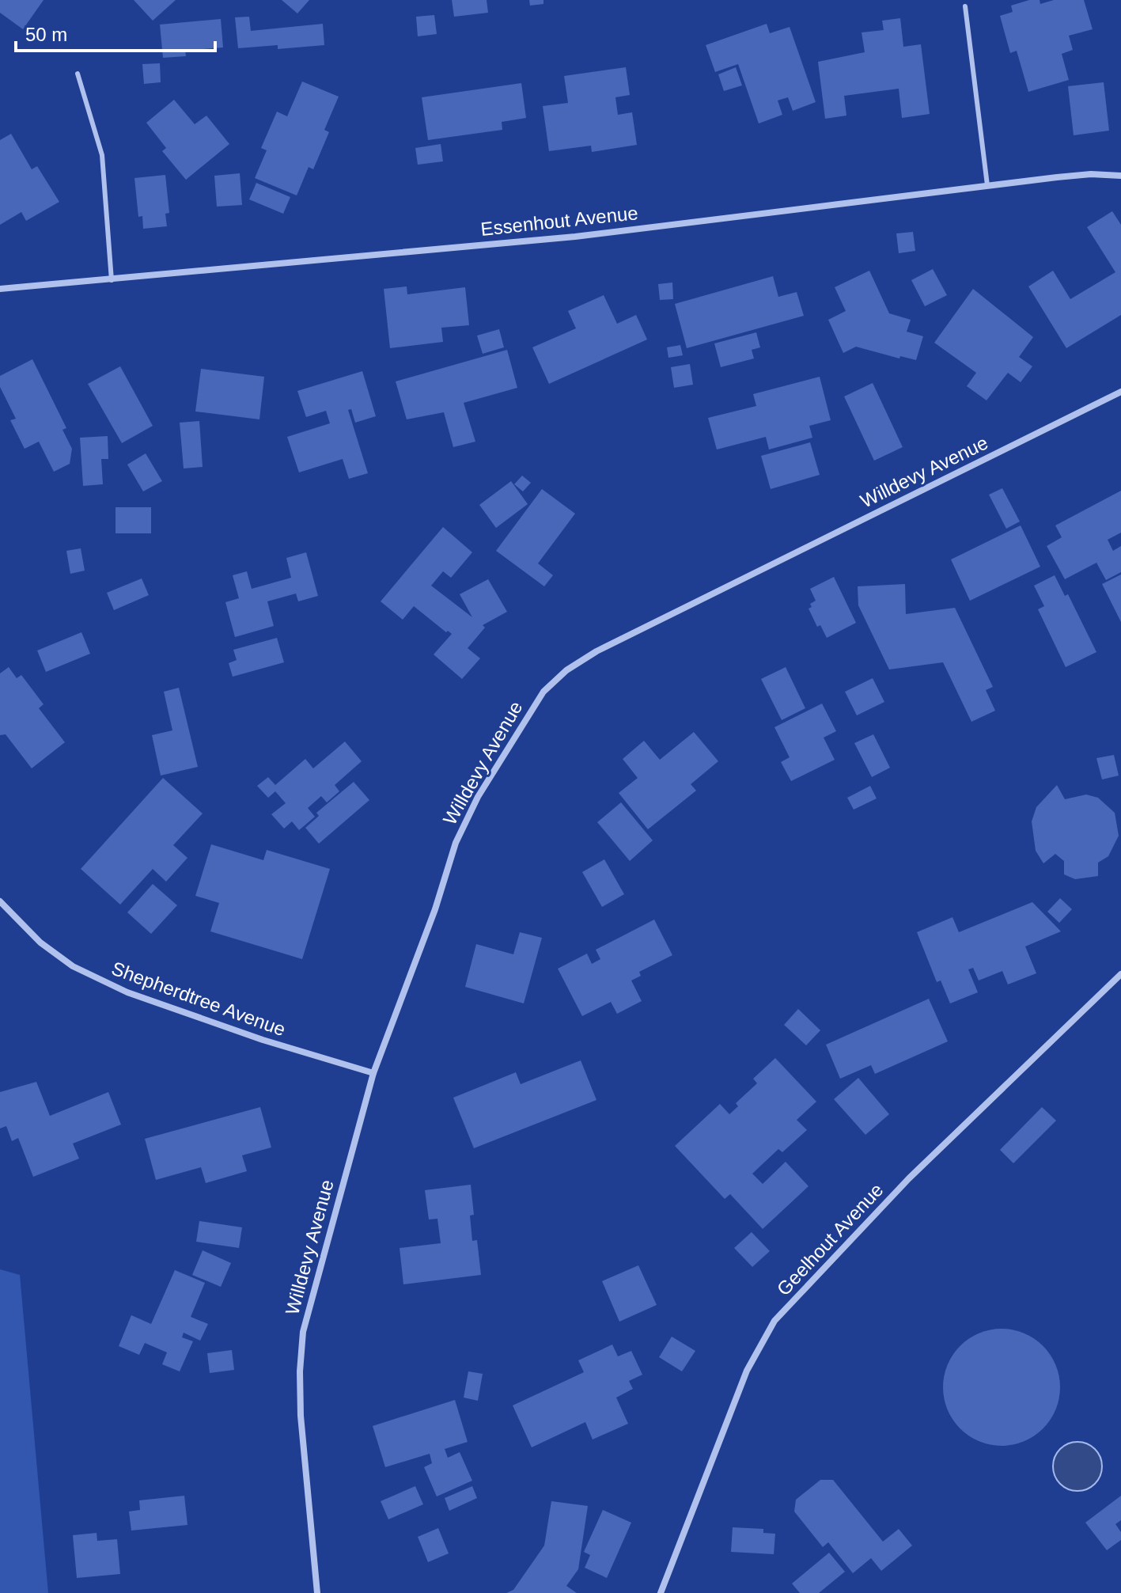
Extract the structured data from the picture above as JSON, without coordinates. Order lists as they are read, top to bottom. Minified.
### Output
{"streets":{"street":["Essenhout Avenue","Willdevy Avenue","Shepherdtree Avenue","Geelhout Avenue"]},"crossings":[["Willdevy Avenue","Shepherdtree Avenue"]],"scale_bar":"50 m"}
